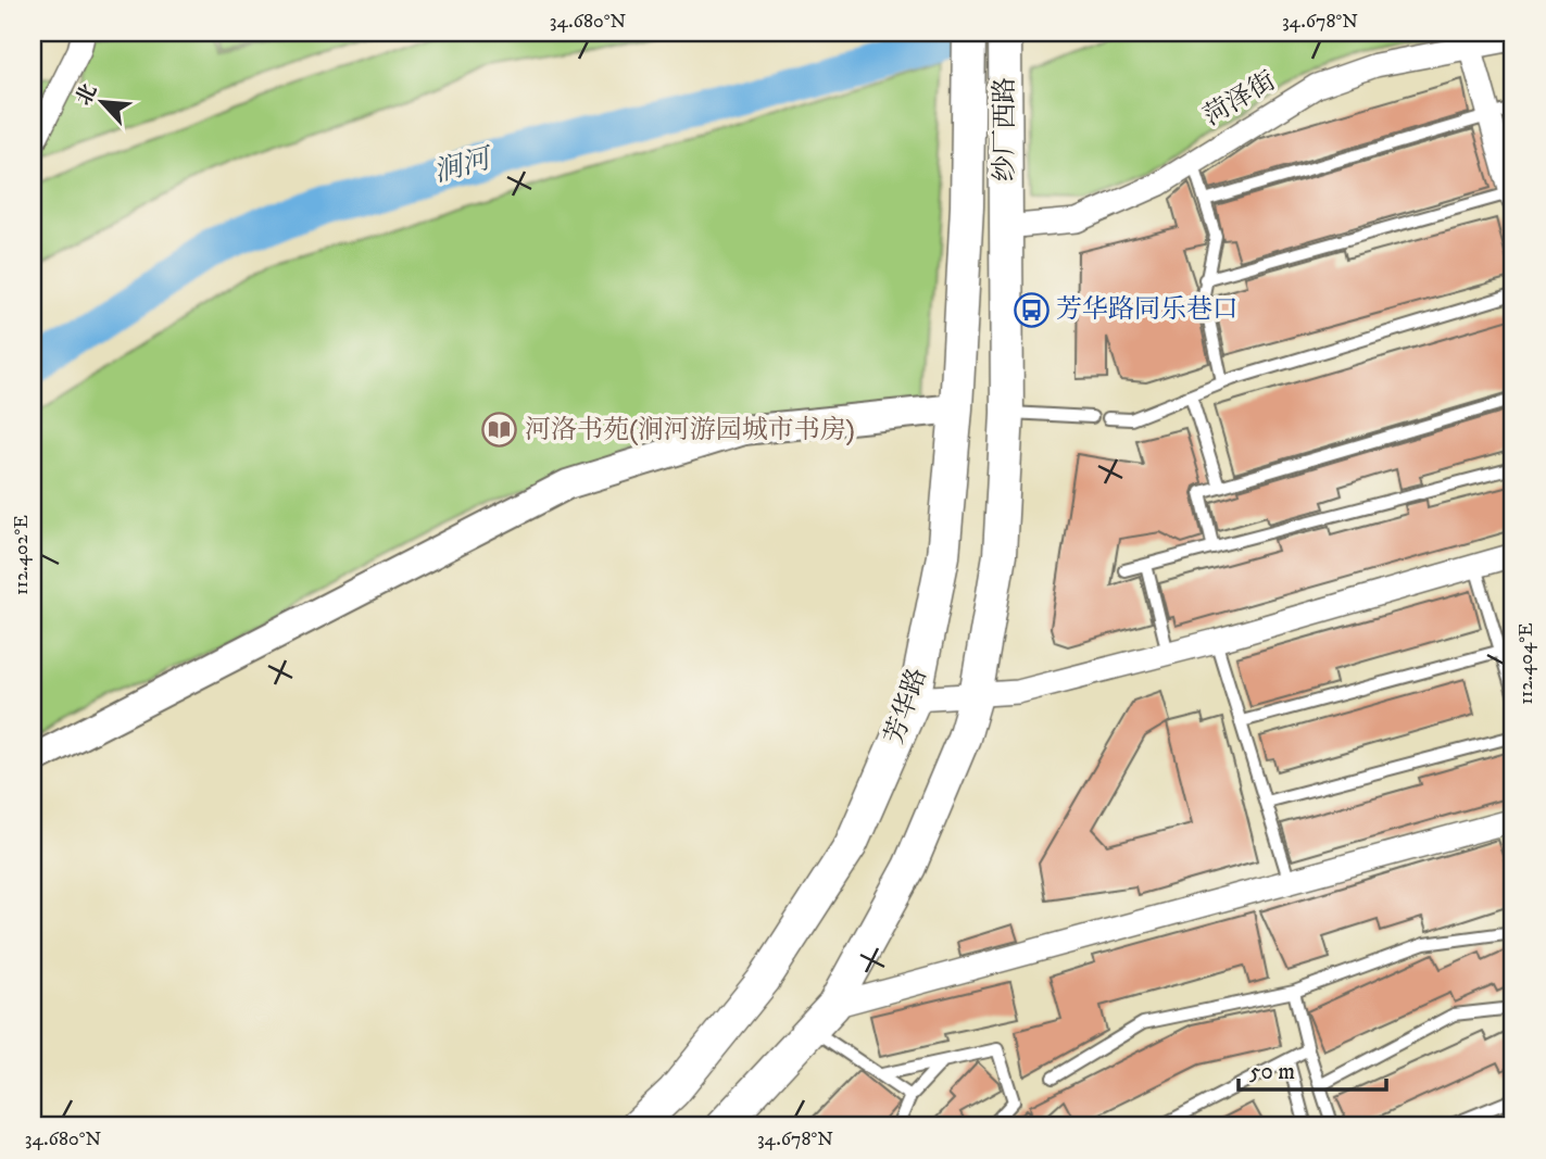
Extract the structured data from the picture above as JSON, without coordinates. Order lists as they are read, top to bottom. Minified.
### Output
{"streets":{"main road":["纱厂西路","芳华路"],"street":["菏泽街"]},"crossings":[["菏泽街","纱厂西路"],["纱厂西路","芳华路"]],"water":["涧河"],"places":{"bus stop":["芳华路同乐巷口"],"library":["河洛书苑(涧河游园城市书房)"]},"scale_bar":"50 m","north":"top left","coordinates":["34.680°N","34.678°N","112.402°E","112.404°E"]}
